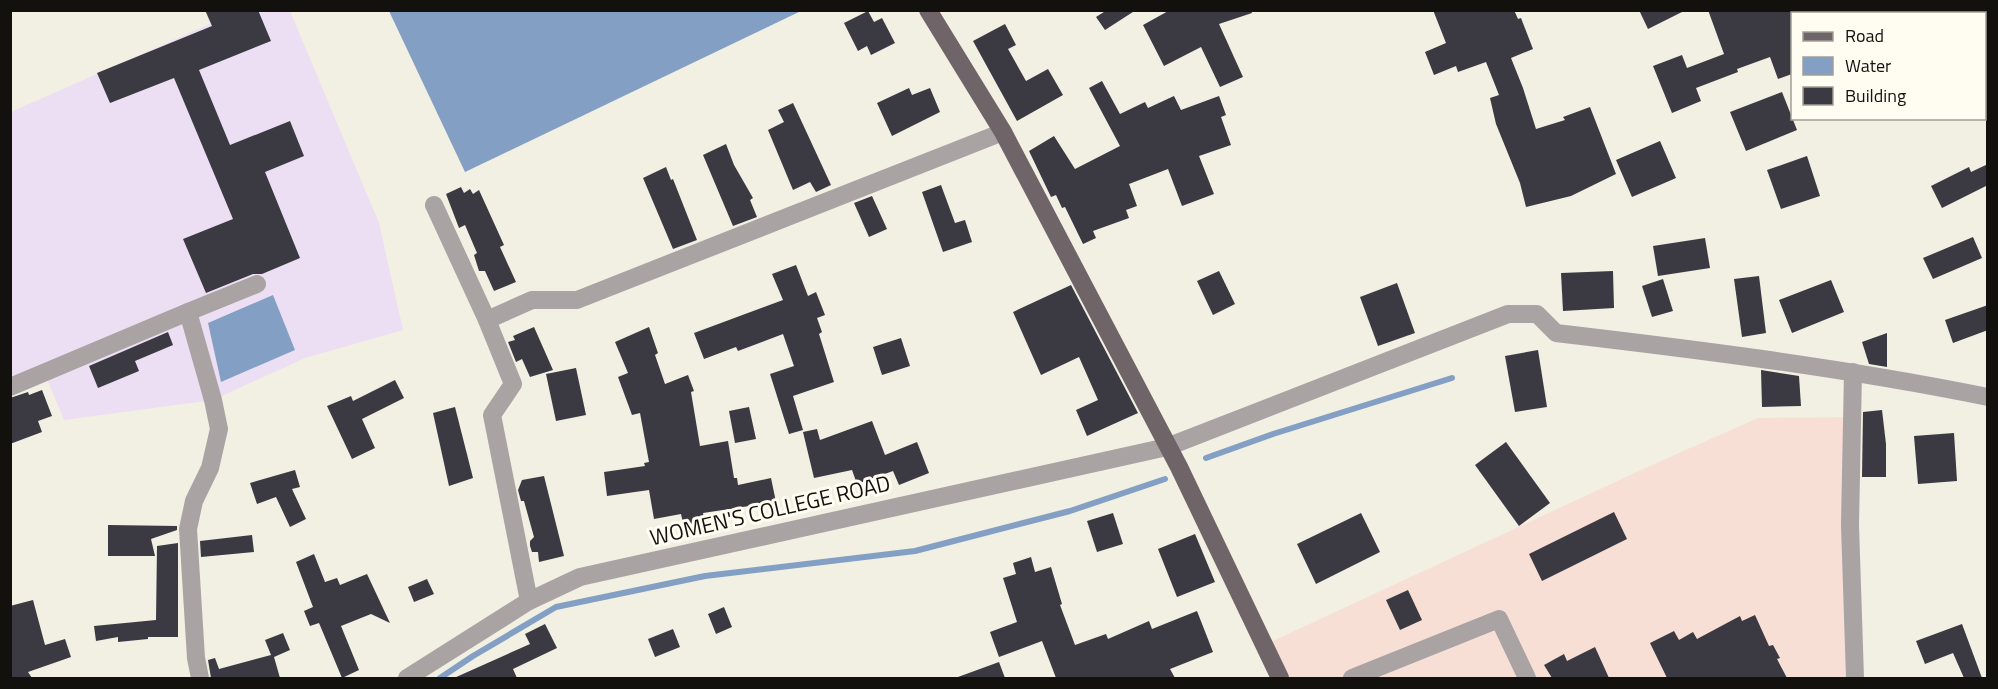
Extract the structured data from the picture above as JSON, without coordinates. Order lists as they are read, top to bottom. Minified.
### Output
{"streets":{"street":["WOMEN'S COLLEGE ROAD"]},"legend":["Road","Water","Building"]}
